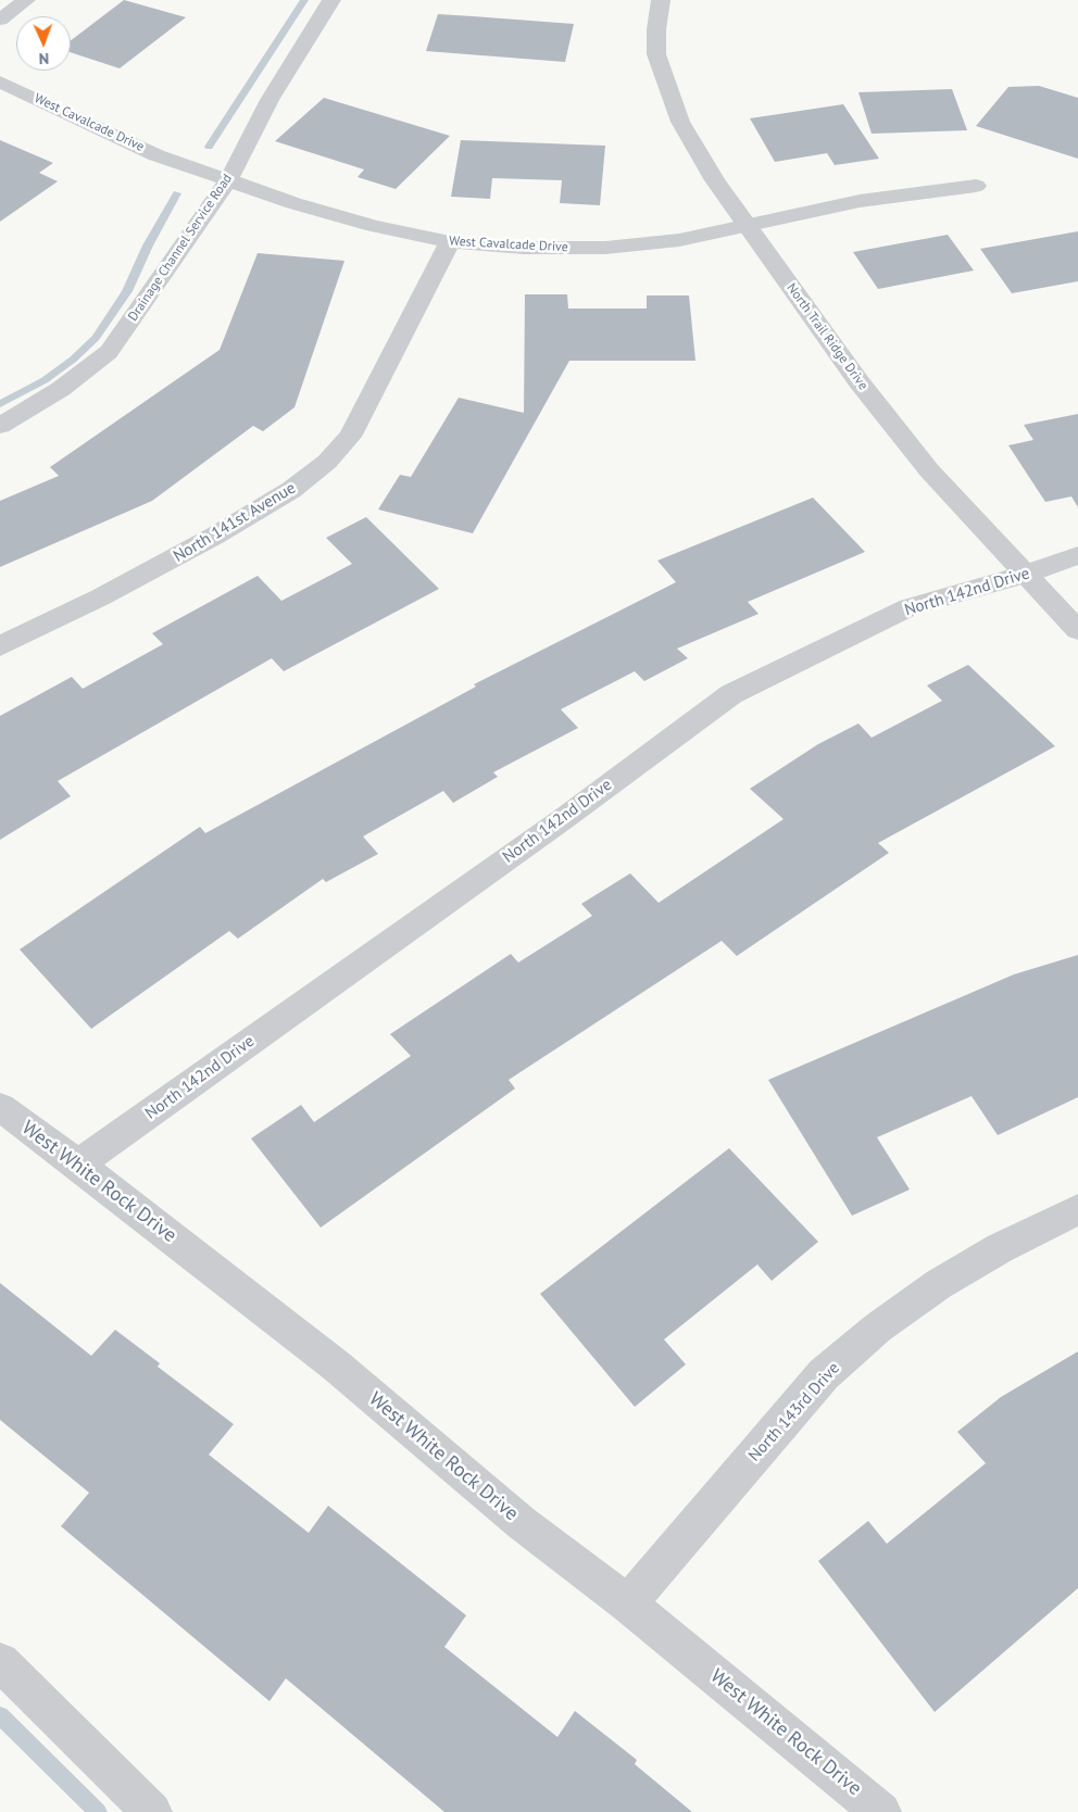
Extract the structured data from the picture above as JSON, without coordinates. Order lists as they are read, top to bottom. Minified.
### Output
{"streets":{"street":["West Cavalcade Drive","Drainage Channel Service Road","North Trail Ridge Drive","North 141st Avenue","North 142nd Drive","West White Rock Drive","North 143rd Drive"]},"crossings":[["West Cavalcade Drive","Drainage Channel Service Road"],["West Cavalcade Drive","North Trail Ridge Drive"],["West Cavalcade Drive","North 141st Avenue"],["North Trail Ridge Drive","North 142nd Drive"],["North 142nd Drive","West White Rock Drive"],["West White Rock Drive","North 143rd Drive"]],"north":"bottom"}
